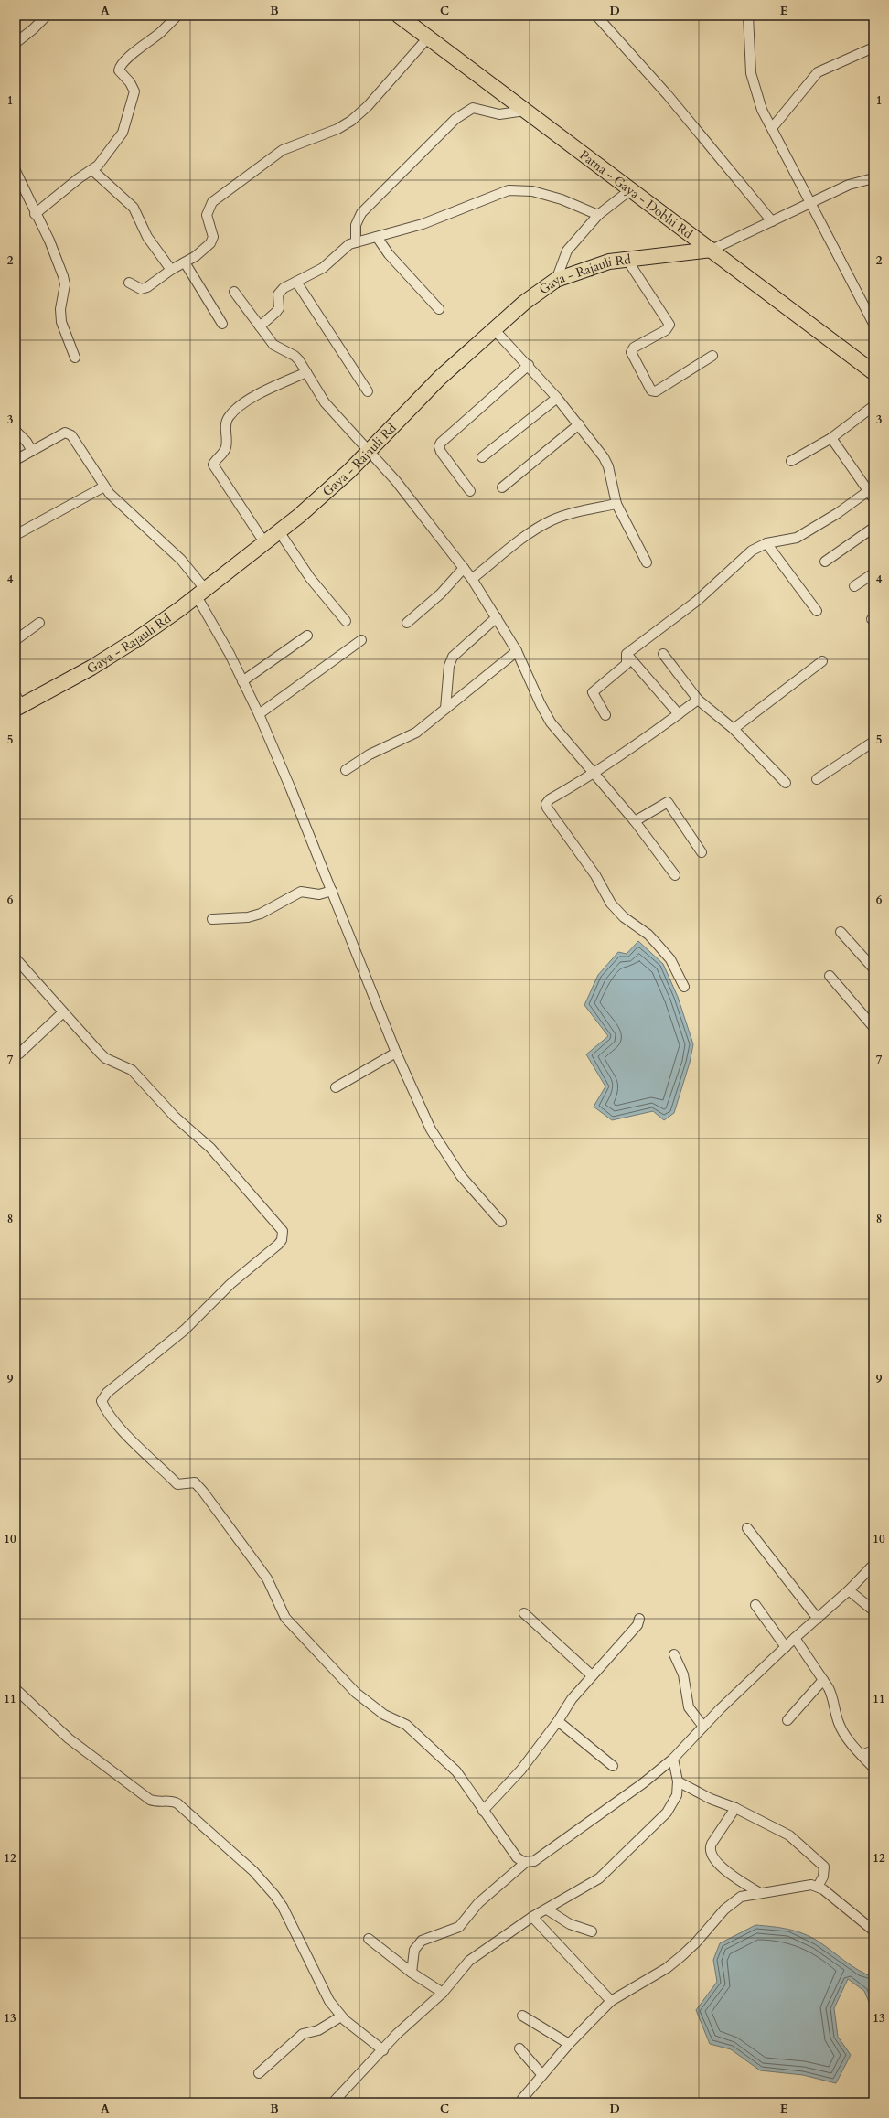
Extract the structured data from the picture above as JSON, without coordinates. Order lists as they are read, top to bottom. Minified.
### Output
{"streets":{"main road":["Patna - Gaya - Dobhi Rd","Gaya - Rajauli Rd"]},"crossings":[["Patna - Gaya - Dobhi Rd","Gaya - Rajauli Rd"]],"grid":{"columns":["A","B","C","D","E"],"rows":["1","2","3","4","5","6","7","8","9","10","11","12","13"]}}
